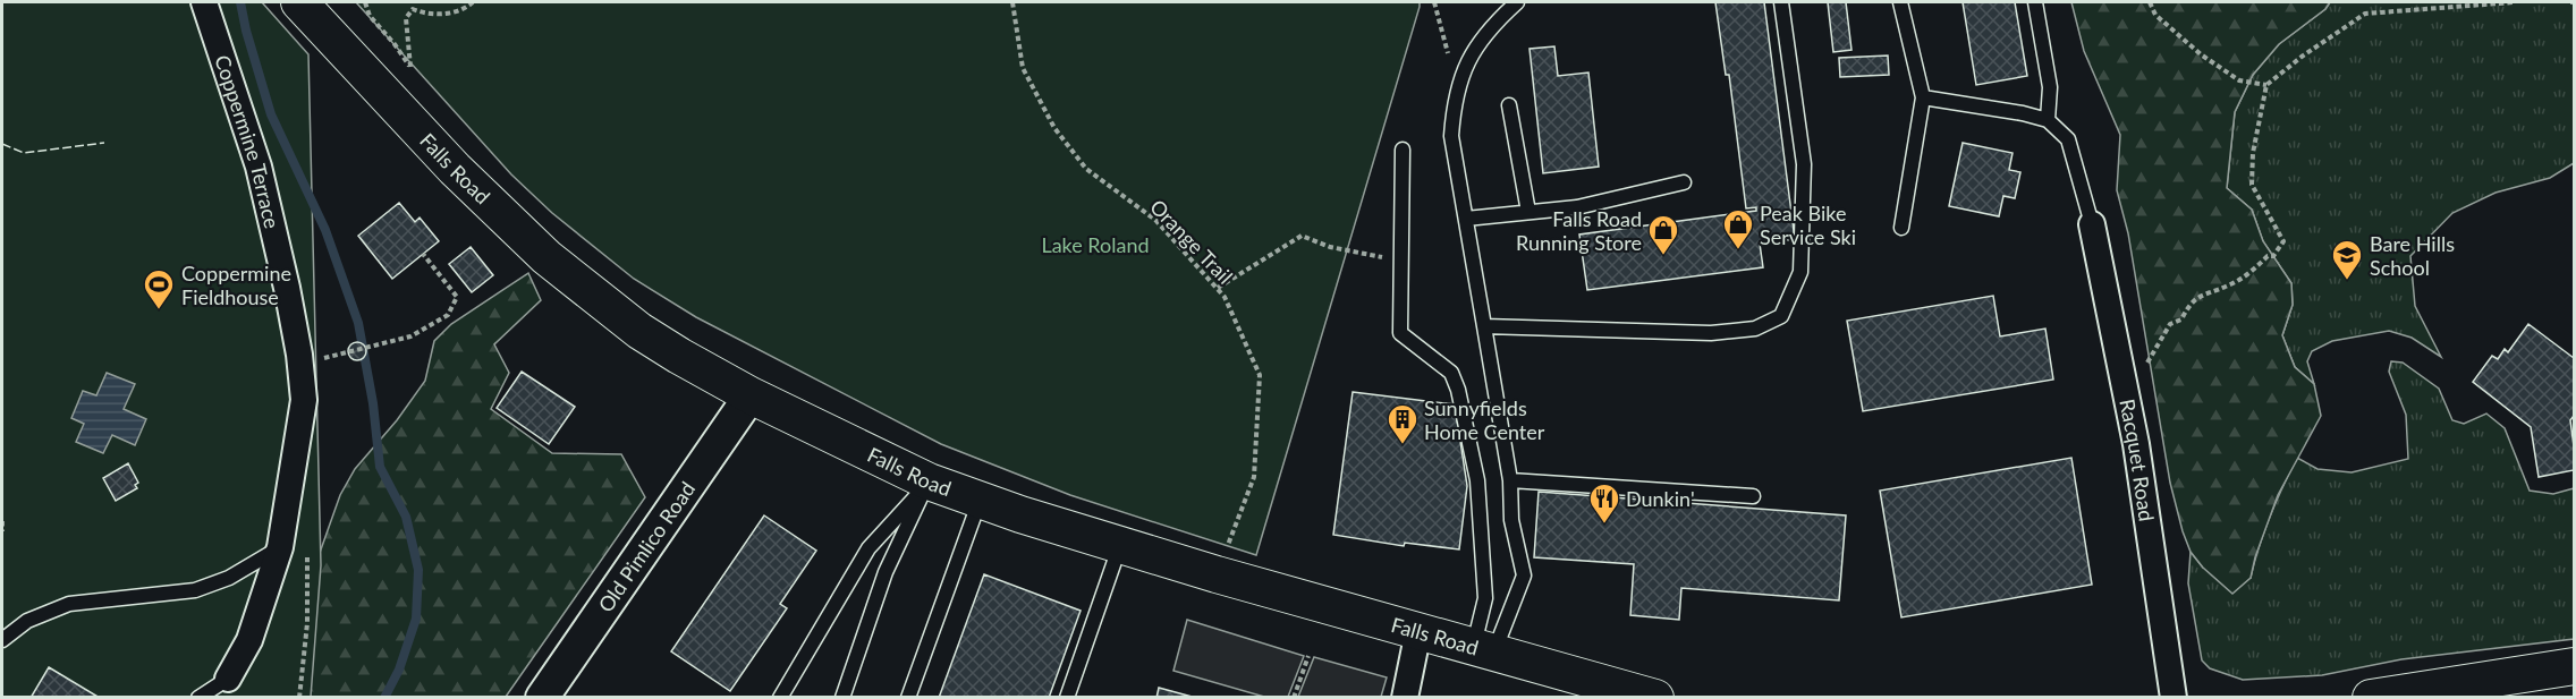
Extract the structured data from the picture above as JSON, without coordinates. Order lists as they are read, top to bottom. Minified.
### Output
{"streets":{"main road":["Falls Road"],"street":["Coppermine Terrace","Racquet Road","Old Pimlico Road"],"path":["Orange Trail"]},"crossings":[["Falls Road","Orange Trail"],["Falls Road","Old Pimlico Road"]],"parks":["Lake Roland"],"places":{"shop":["Peak Bike Service Ski","Falls Road Running Store"],"school or university":["Bare Hills School"],"sports":["Coppermine Fieldhouse"],"building":["Sunnyfields Home Center"],"restaurant":["Dunkin'"]}}
